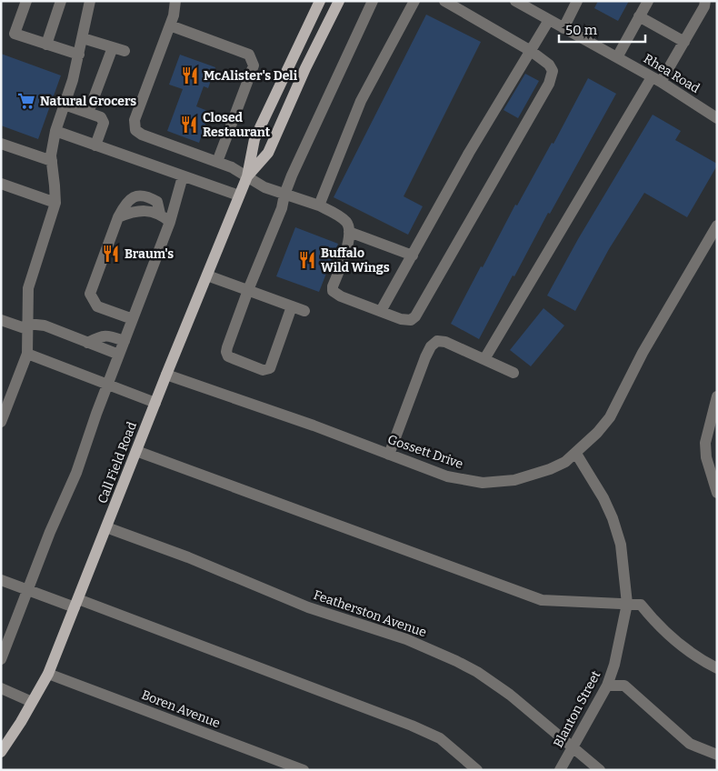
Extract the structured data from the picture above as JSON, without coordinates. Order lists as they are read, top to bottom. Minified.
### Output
{"streets":{"main road":["Call Field Road"],"street":["Rhea Road","Gossett Drive","Featherston Avenue","Boren Avenue","Blanton Street"]},"crossings":[["Gossett Drive","Call Field Road"],["Gossett Drive","Blanton Street"],["Call Field Road","Featherston Avenue"],["Call Field Road","Boren Avenue"],["Featherston Avenue","Blanton Street"]],"places":{"restaurant":["McAlister's Deli","Closed Restaurant","Braum's","Buffalo Wild Wings"],"supermarket":["Natural Grocers"]},"scale_bar":"50 m"}
